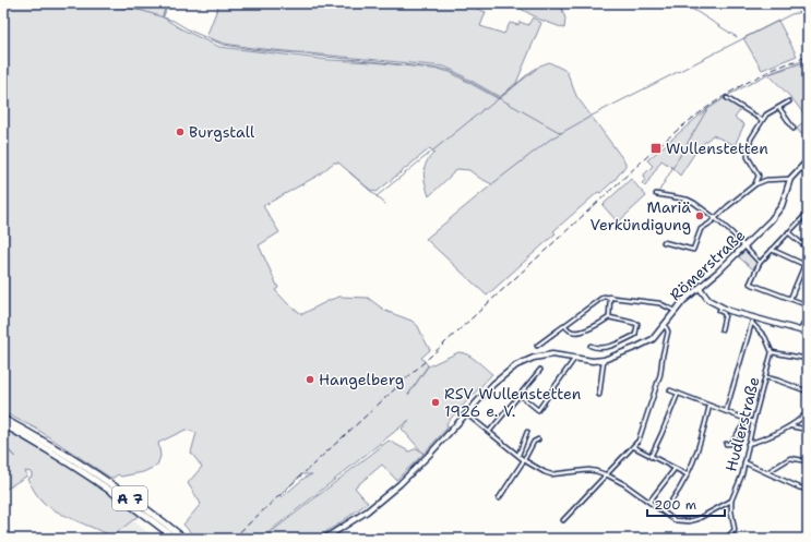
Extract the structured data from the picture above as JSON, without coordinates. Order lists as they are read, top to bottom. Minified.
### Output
{"streets":{"highway":["A 7"],"main road":["Römerstraße"],"street":["Hudlerstraße"]},"places":{"other":["Burgstall","Mariä Verkündigung","Hangelberg","RSV Wullenstetten 1926 e. V."],"transit":["Wullenstetten"]},"scale_bar":"200 m"}
